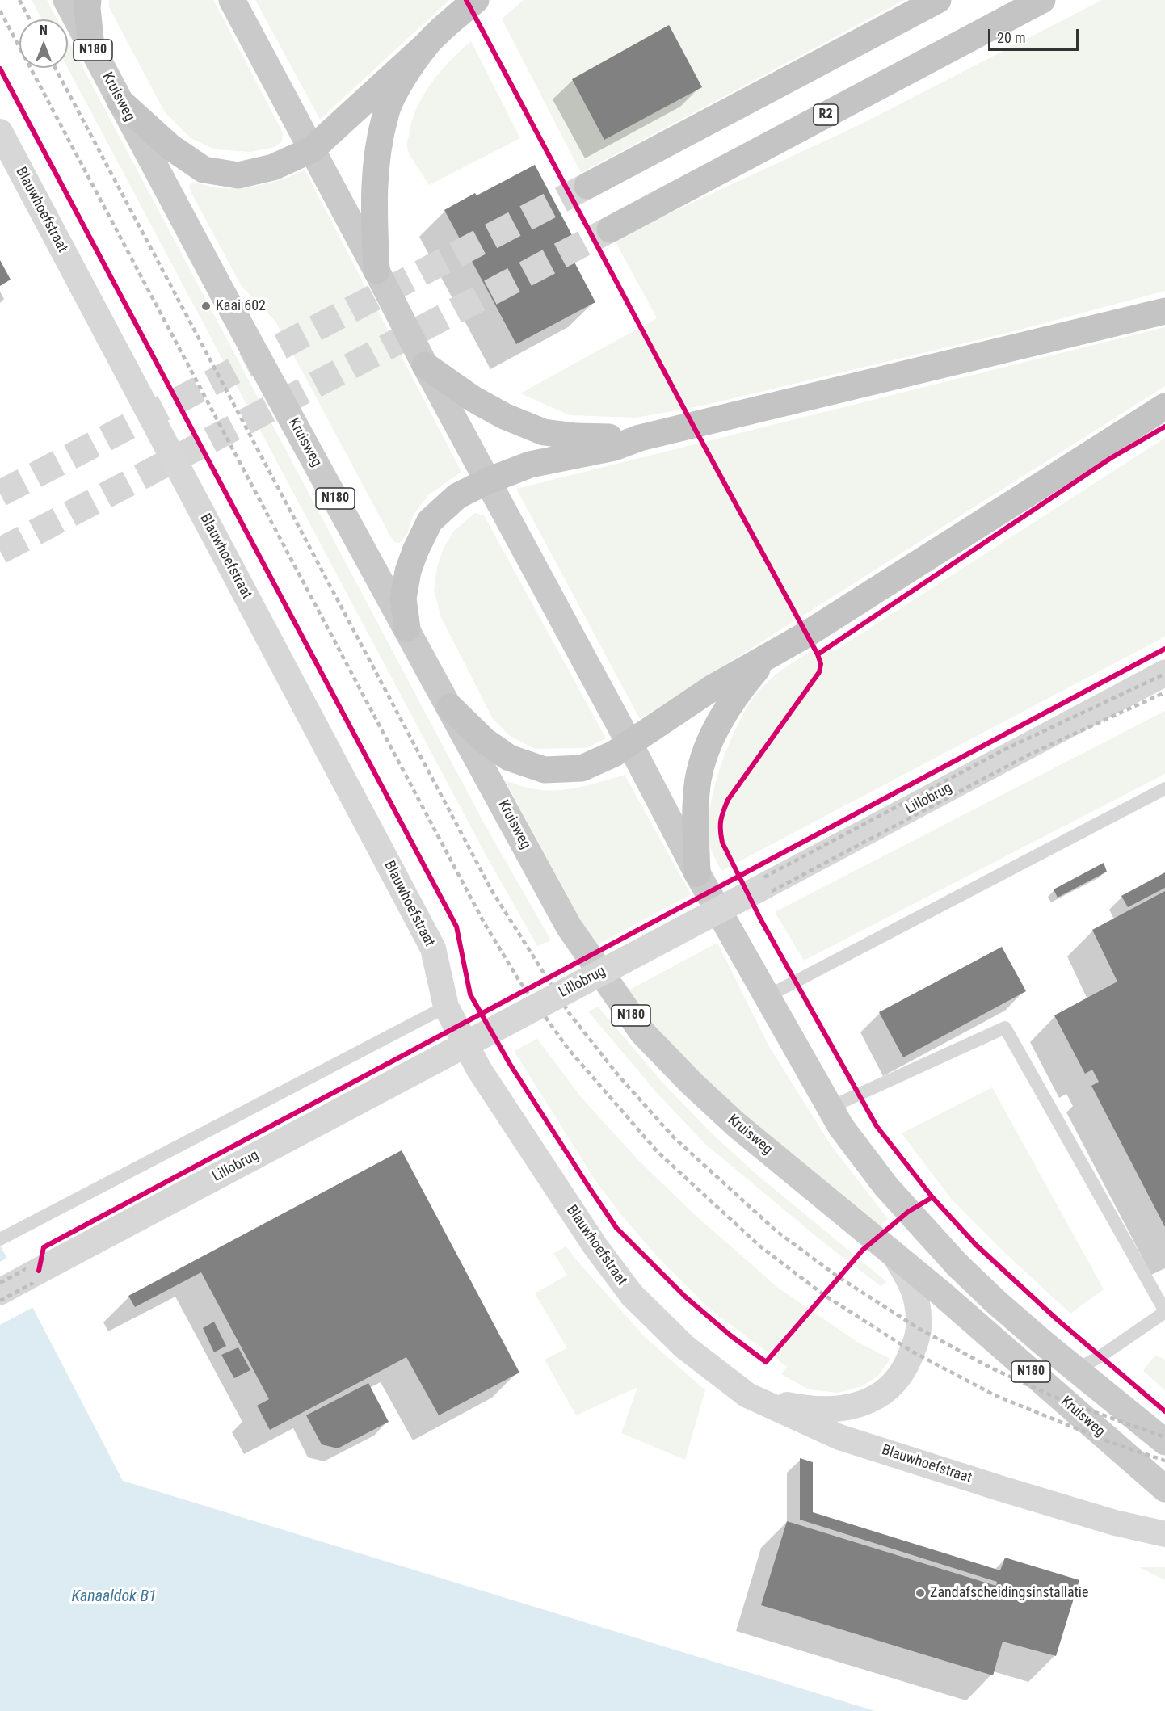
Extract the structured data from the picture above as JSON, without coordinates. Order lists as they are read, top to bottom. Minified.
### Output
{"streets":{"highway":["R2"],"main road":["N180","Kruisweg"],"street":["Blauwhoefstraat","Lillobrug"]},"water":["Kanaaldok B1"],"places":["Kaai 602","Zandafscheidingsinstallatie"],"scale_bar":"20 m","north":"top"}
